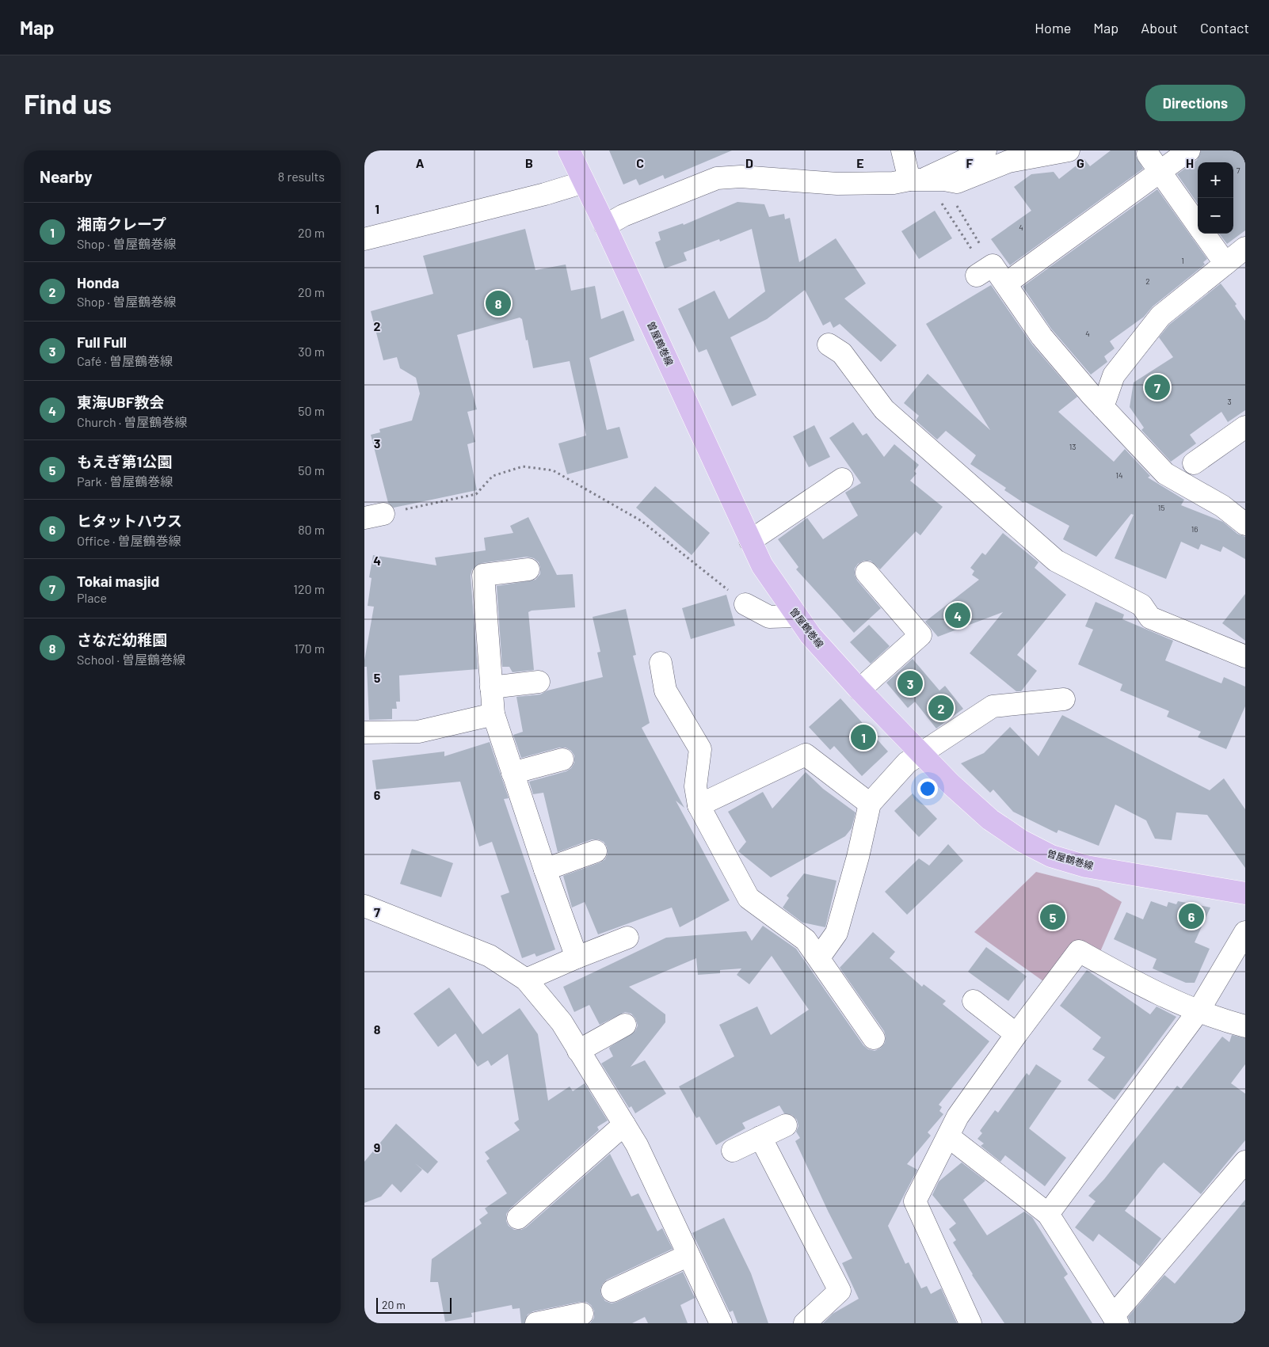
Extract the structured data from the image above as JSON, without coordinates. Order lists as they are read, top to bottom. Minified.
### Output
{"streets":{"main road":["曽屋鶴巻線"]},"house_numbers":["7","4","1","2","4","3","13","14","15","16"],"scale_bar":"20 m","page":{"header":"Map","nav":["Home","Map","About","Contact"],"buttons":"Directions","title":"Find us","heading":["Nearby","8 results"],"map_buttons":["+","−"],"list":[{"mark":"1","name":"湘南クレープ","note":"Shop · 曽屋鶴巻線","value":"20 m"},{"mark":"2","name":"Honda","note":"Shop · 曽屋鶴巻線","value":"20 m"},{"mark":"3","name":"Full Full","note":"Café · 曽屋鶴巻線","value":"30 m"},{"mark":"4","name":"東海UBF教会","note":"Church · 曽屋鶴巻線","value":"50 m"},{"mark":"5","name":"もえぎ第1公園","note":"Park · 曽屋鶴巻線","value":"50 m"},{"mark":"6","name":"ヒタットハウス","note":"Office · 曽屋鶴巻線","value":"80 m"},{"mark":"7","name":"Tokai masjid","note":"Place","value":"120 m"},{"mark":"8","name":"さなだ幼稚園","note":"School · 曽屋鶴巻線","value":"170 m"}],"pins":["8","7","4","3","2","1","6","5"],"scale":"20 m"},"grid":{"columns":["A","B","C","D","E","F","G","H"],"rows":["1","2","3","4","5","6","7","8","9"]}}
